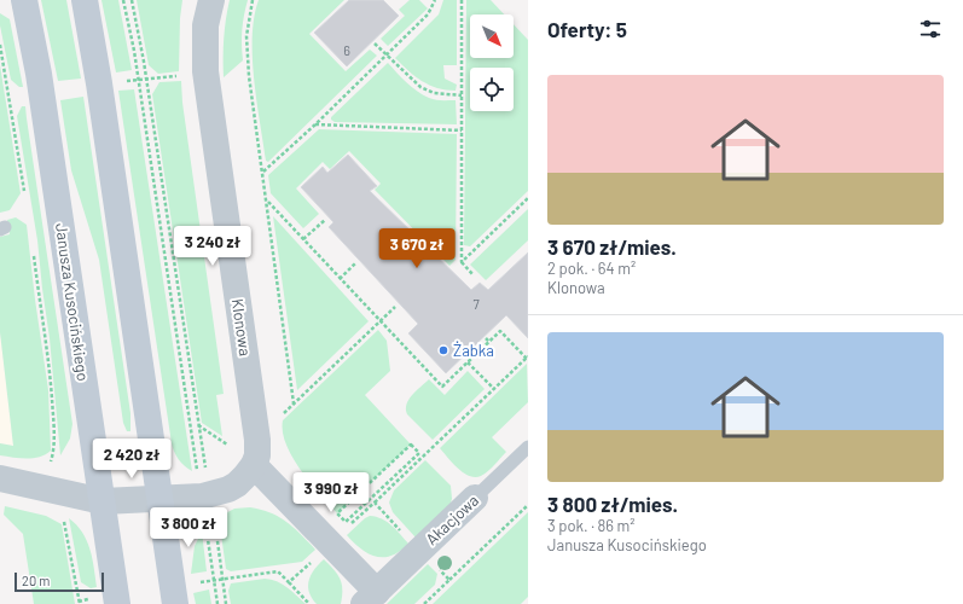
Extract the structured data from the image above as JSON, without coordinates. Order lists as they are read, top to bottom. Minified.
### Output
{"streets":{"street":["Janusza Kusocińskiego","Klonowa","Akacjowa"]},"crossings":[["Klonowa","Akacjowa"]],"places":["Żabka"],"house_numbers":["6","7"],"scale_bar":"20 m","north":"bottom right","page":{"heading":"Oferty: 5","list":[{"name":"3 670 zł/mies.","note":"2 pok. · 64 m² · Klonowa"},{"name":"3 800 zł/mies.","note":"3 pok. · 86 m² · Janusza Kusocińskiego"}],"price":["3 240 zł","3 670 zł","2 420 zł","3 990 zł","3 800 zł"],"scale":"20 m"}}
